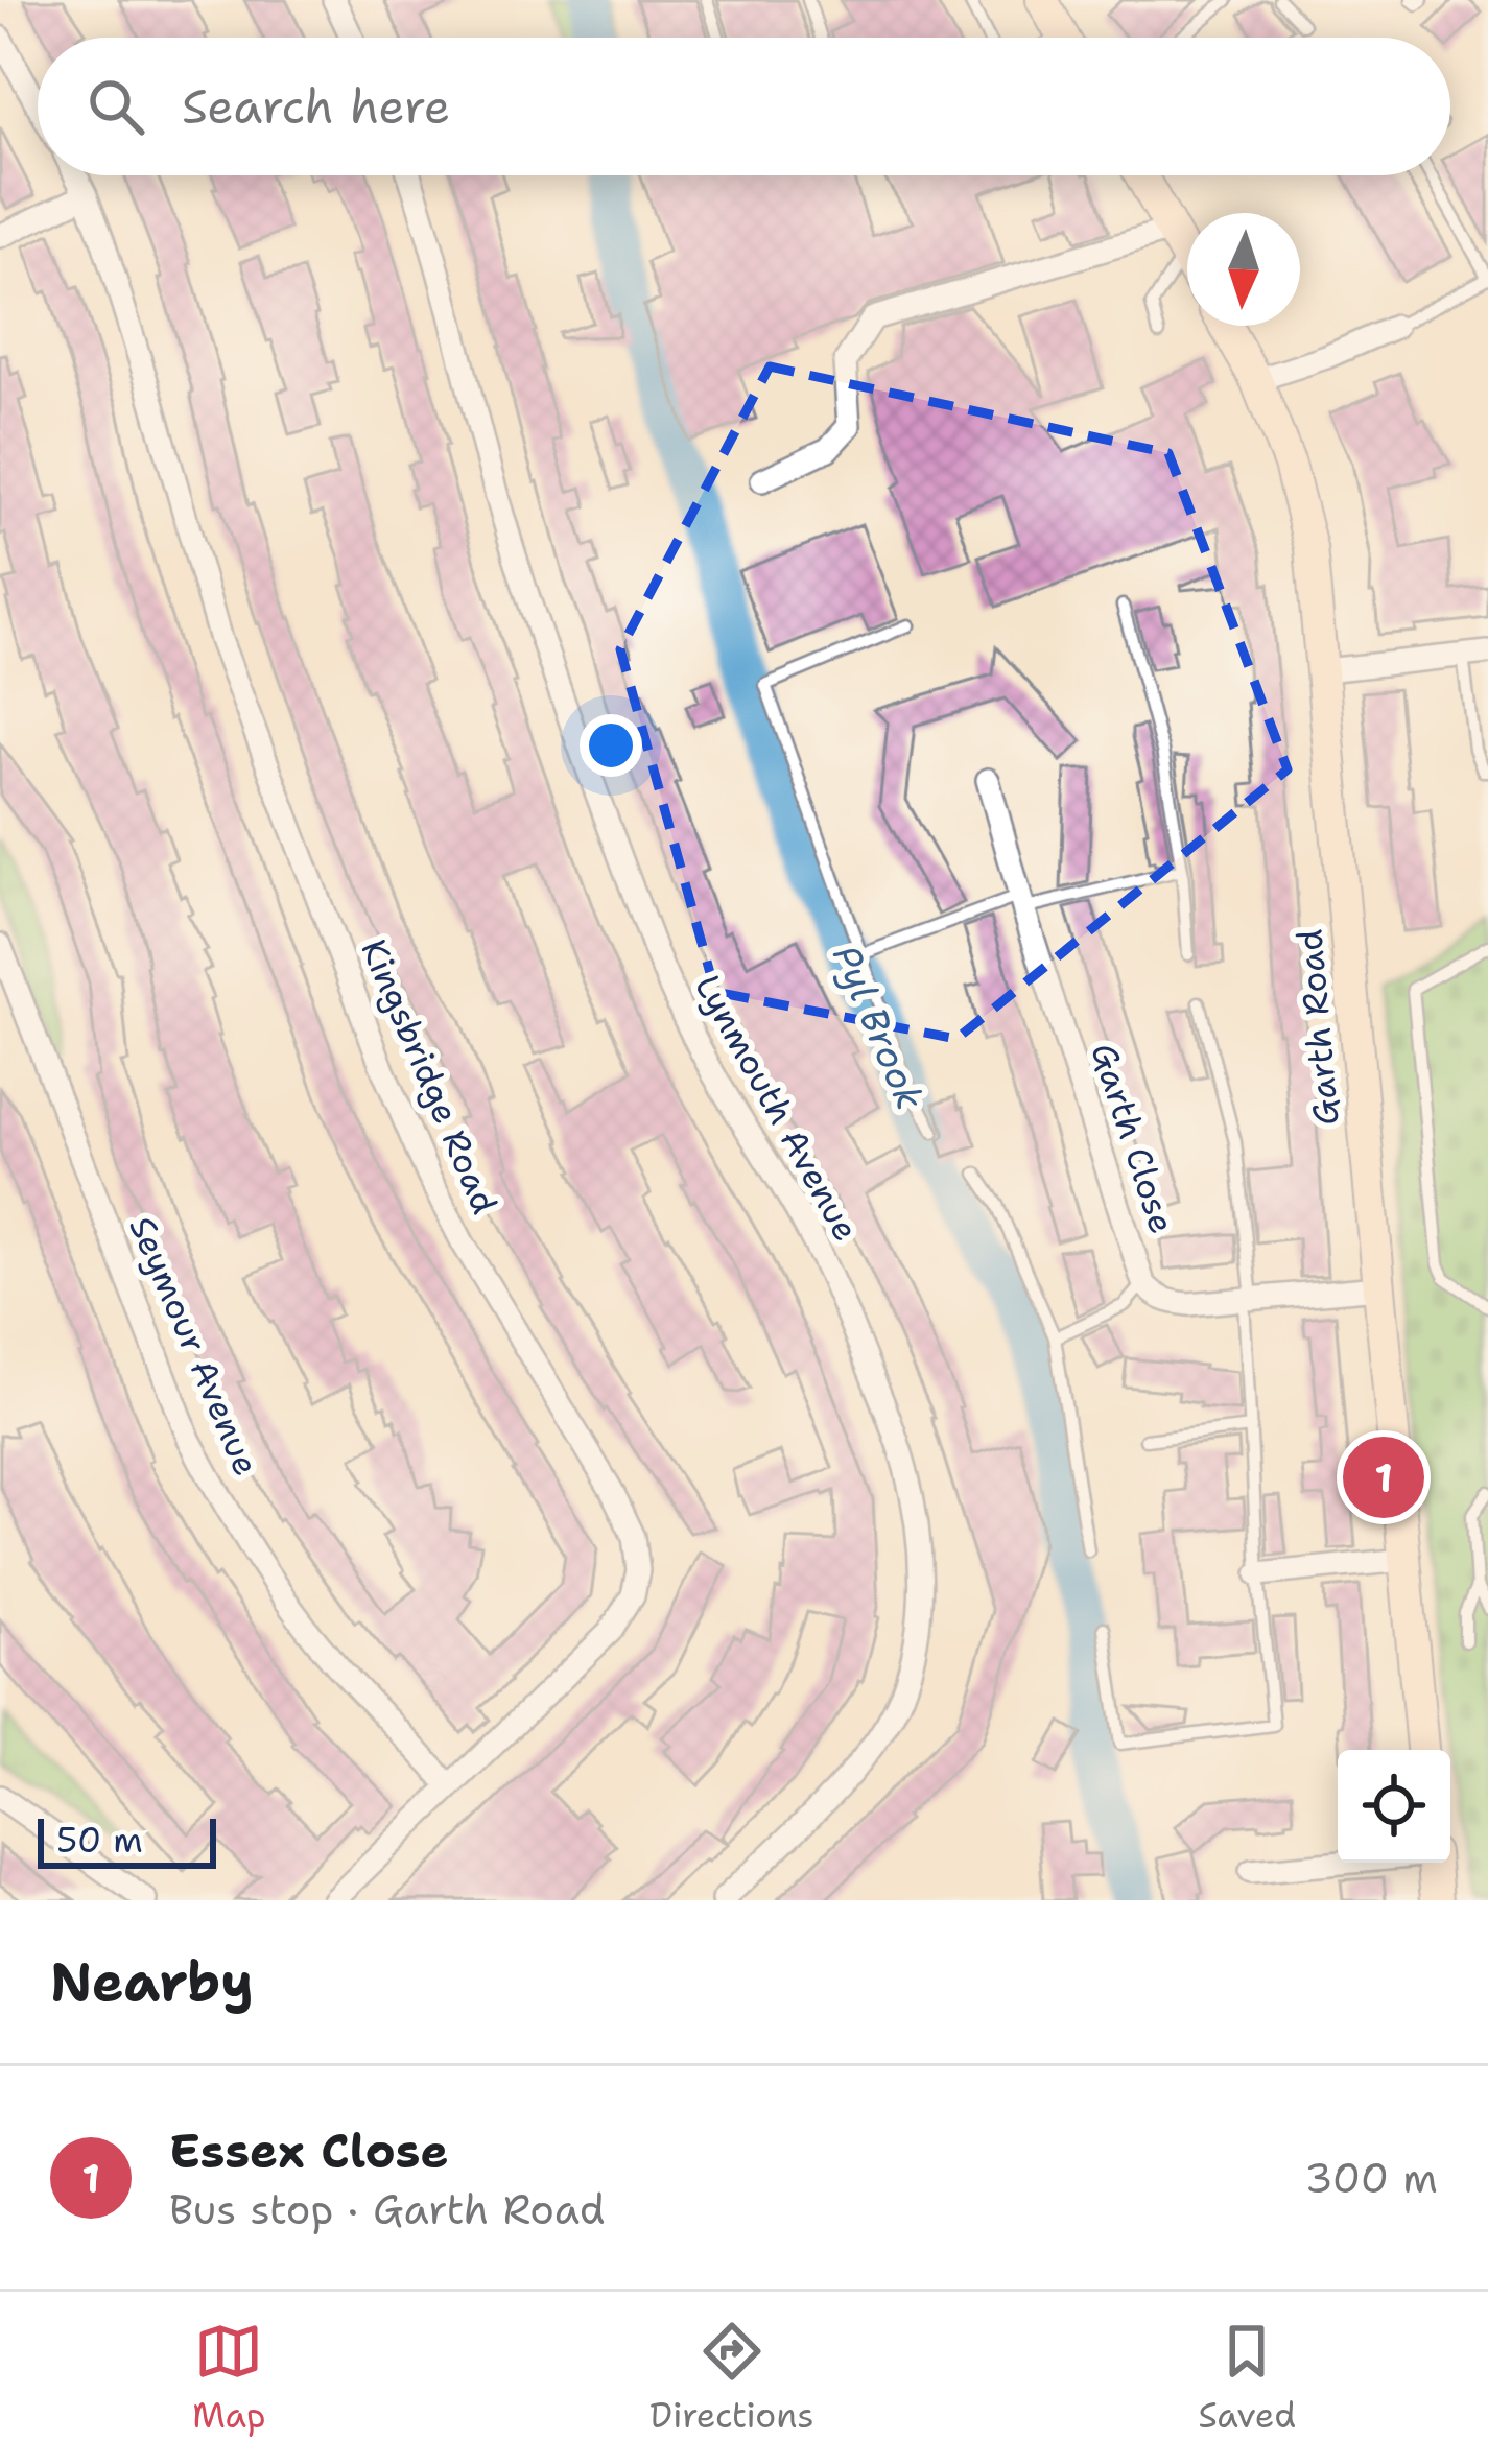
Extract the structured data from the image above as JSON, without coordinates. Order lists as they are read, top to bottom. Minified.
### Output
{"streets":{"street":["Garth Road","Kingsbridge Road","Lynmouth Avenue","Garth Close","Seymour Avenue"]},"crossings":[["Garth Road","Garth Close"],["Kingsbridge Road","Seymour Avenue"]],"water":["Pyl Brook"],"scale_bar":"50 m","north":"bottom","page":{"search":"Search here","pins":"1","scale":"50 m","heading":"Nearby","list":[{"mark":"1","name":"Essex Close","note":"Bus stop · Garth Road","value":"300 m"}],"nav":["Map","Directions","Saved"]}}
